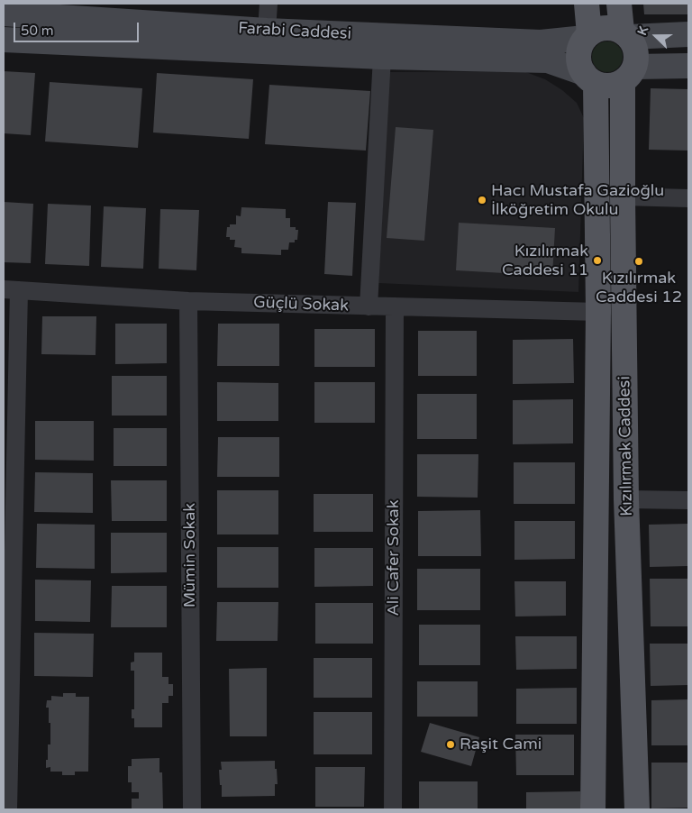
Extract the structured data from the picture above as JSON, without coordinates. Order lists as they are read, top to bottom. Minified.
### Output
{"streets":{"main road":["Kızılırmak Caddesi"],"street":["Farabi Caddesi","Güçlü Sokak","Mümin Sokak","Ali Cafer Sokak"]},"crossings":[["Farabi Caddesi","Kızılırmak Caddesi"],["Güçlü Sokak","Kızılırmak Caddesi"],["Güçlü Sokak","Mümin Sokak"],["Güçlü Sokak","Ali Cafer Sokak"]],"places":["Hacı Mustafa Gazioğlu İlköğretim Okulu","Kızılırmak Caddesi 11","Kızılırmak Caddesi 12","Raşit Cami"],"scale_bar":"50 m","north":"left"}
